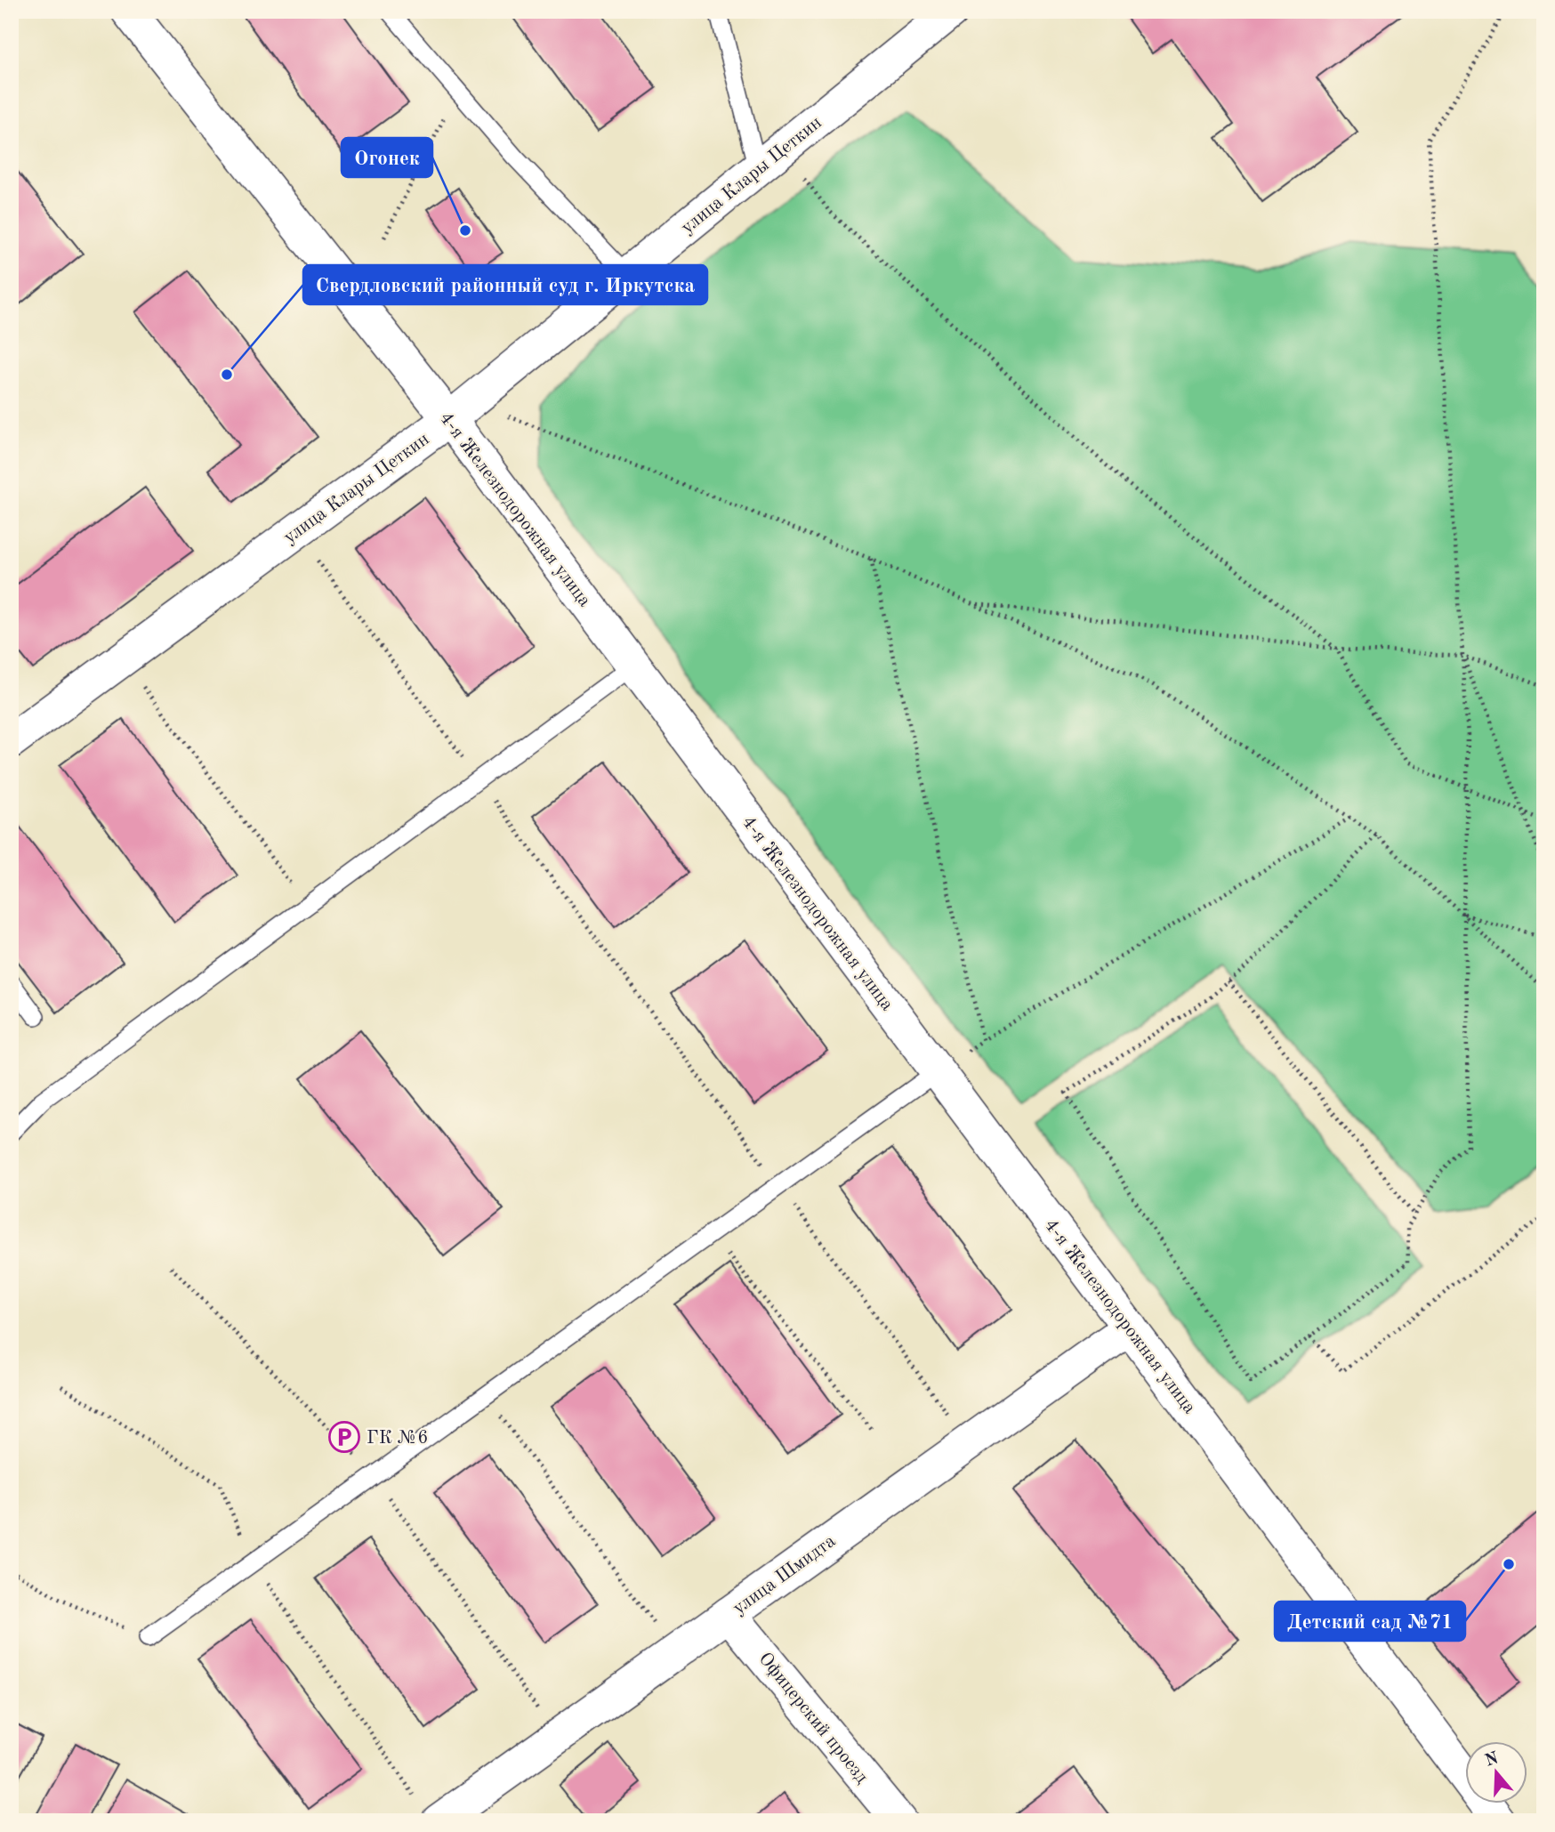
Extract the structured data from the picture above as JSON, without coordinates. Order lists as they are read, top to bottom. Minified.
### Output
{"streets":{"street":["улица Клары Цеткин","4-я Железнодорожная улица","улица Шмидта","Офицерский проезд"]},"crossings":[["улица Клары Цеткин","4-я Железнодорожная улица"],["4-я Железнодорожная улица","улица Шмидта"],["улица Шмидта","Офицерский проезд"]],"places":{"other":["Огонек","Свердловский районный суд г. Иркутска","Детский сад №71"],"parking":["ГК №6"]},"north":"top"}
